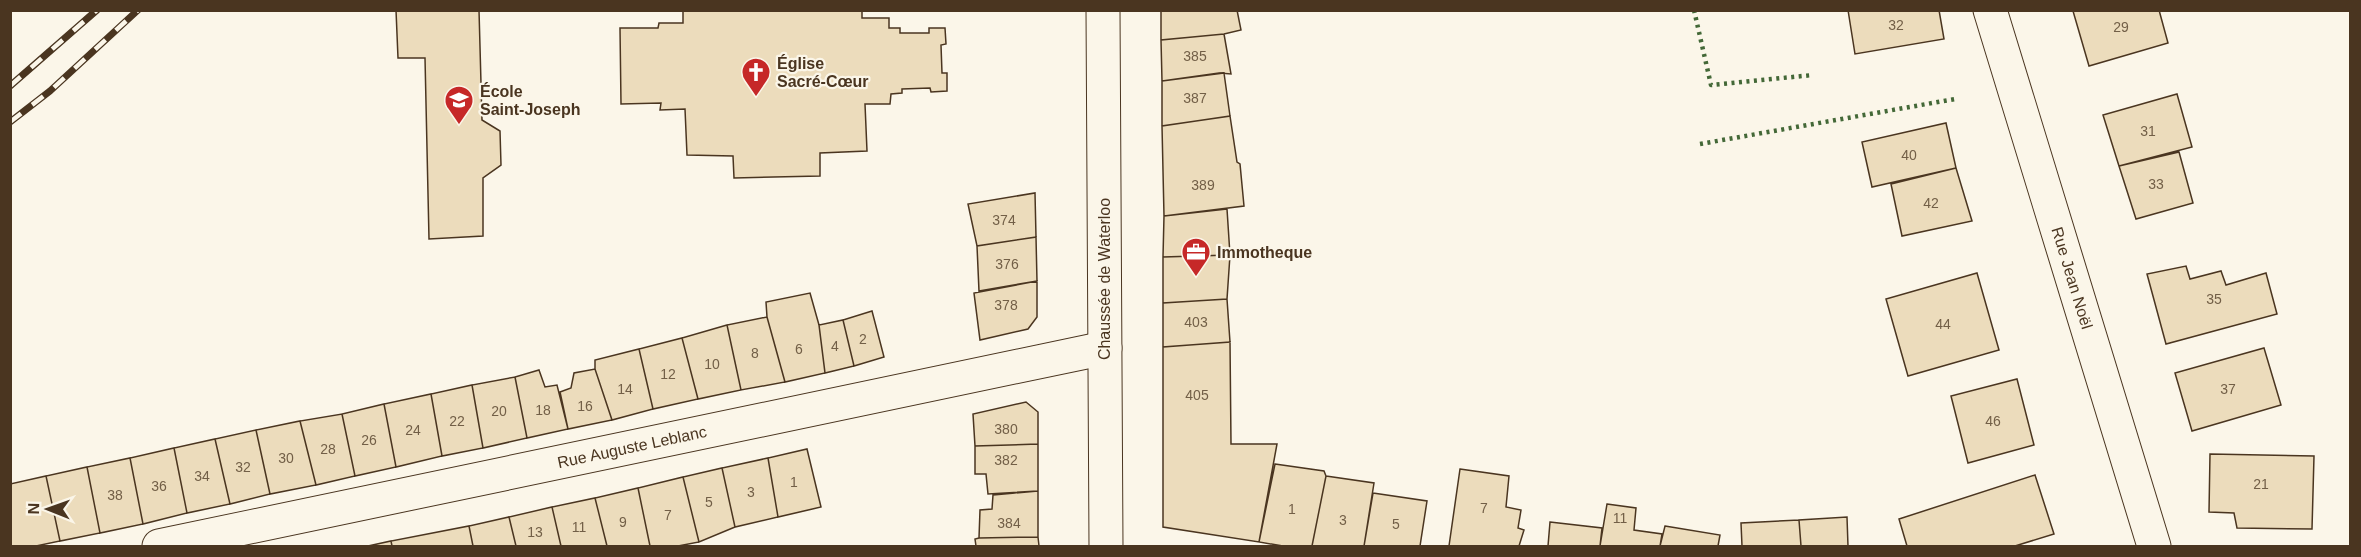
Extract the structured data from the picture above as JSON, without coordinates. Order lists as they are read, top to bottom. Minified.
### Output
{"streets":{"street":["Rue Jean Noël","Chaussée de Waterloo","Rue Auguste Leblanc"]},"crossings":[["Chaussée de Waterloo","Rue Auguste Leblanc"]],"places":{"church":["Église Sacré-Cœur"],"school or university":["École Saint-Joseph"],"office":["Immotheque"]},"house_numbers":["32","29","385","387","31","40","33","389","42","374","376","35","378","403","44","2","4","6","8","10","12","14","37","405","16","18","20","22","46","380","24","26","28","30","382","32","34","1","21","36","3","38","5","7","1","7","11","3","9","384","5","11","13"],"north":"left"}
